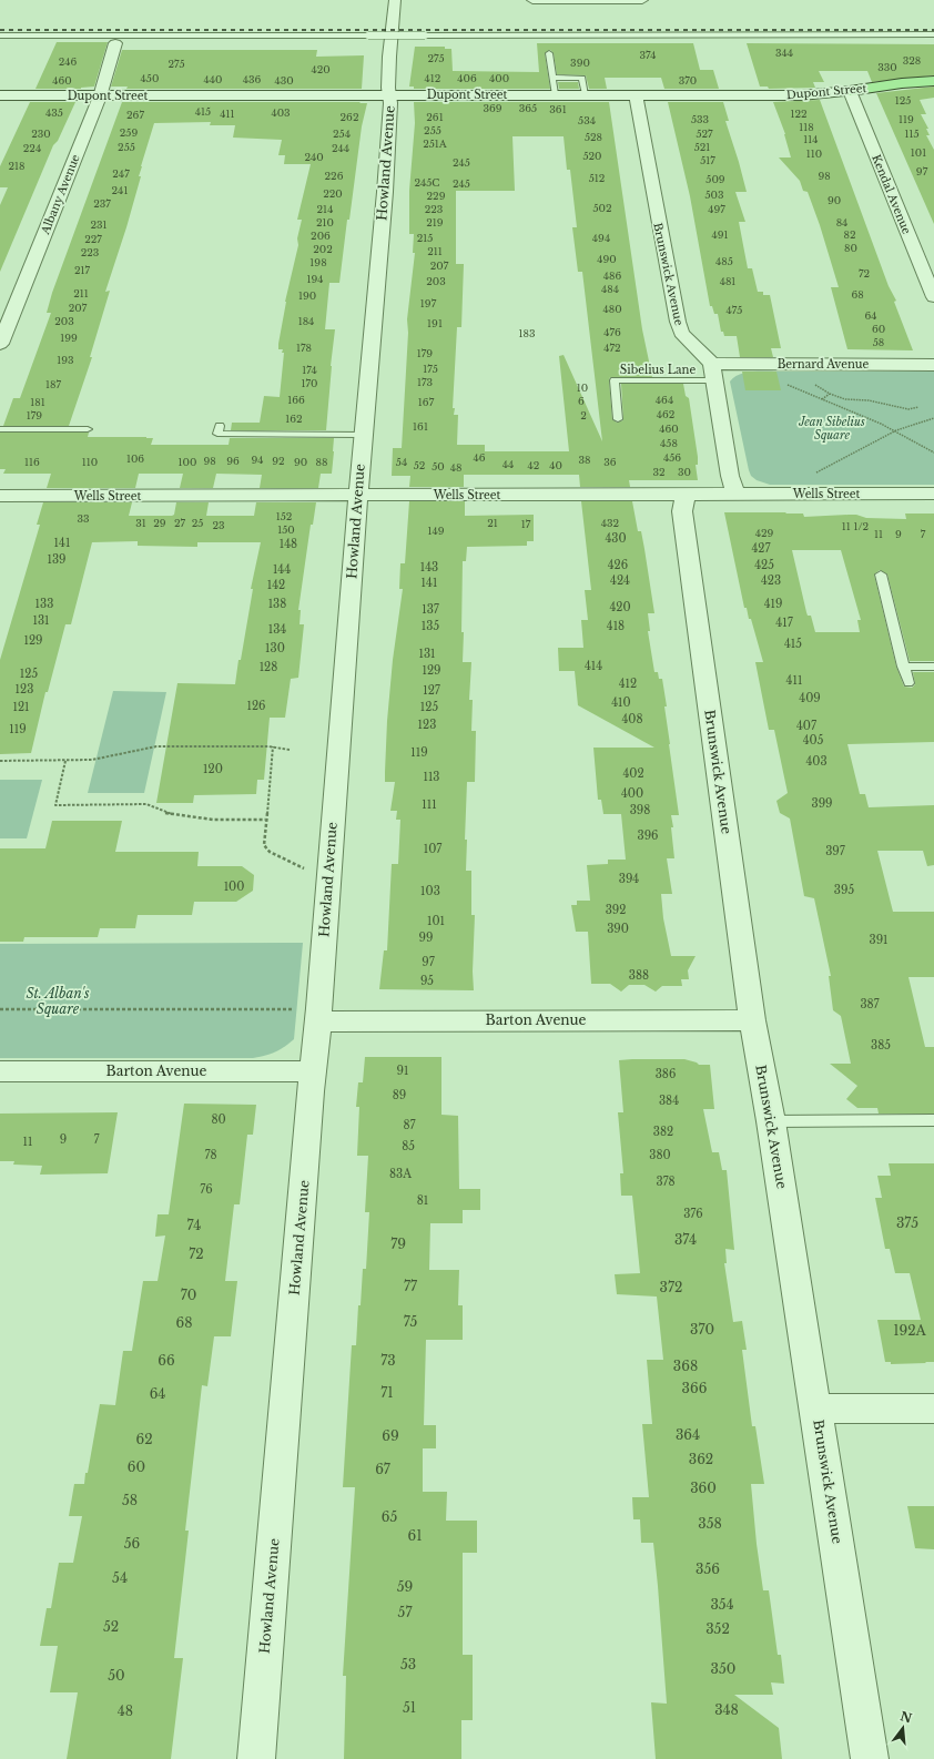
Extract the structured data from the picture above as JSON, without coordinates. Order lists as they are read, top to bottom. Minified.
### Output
{"streets":{"main road":["Dupont Street"],"street":["Howland Avenue","Albany Avenue","Kendal Avenue","Brunswick Avenue","Bernard Avenue","Wells Street","Barton Avenue"],"lane":["Sibelius Lane"]},"crossings":[["Dupont Street","Howland Avenue"],["Dupont Street","Albany Avenue"],["Dupont Street","Kendal Avenue"],["Dupont Street","Brunswick Avenue"],["Howland Avenue","Wells Street"],["Howland Avenue","Barton Avenue"],["Brunswick Avenue","Bernard Avenue"],["Brunswick Avenue","Sibelius Lane"],["Brunswick Avenue","Wells Street"],["Brunswick Avenue","Barton Avenue"],["Bernard Avenue","Sibelius Lane"]],"parks":["Jean Sibelius Square","St. Alban's Square"],"house_numbers":["344","374","275","328","246","390","275","330","420","450","412","406","400","440","436","460","430","370","125","369","365","361","415","435","403","411","122","267","262","261","533","119","534","118","255","259","230","254","527","115","528","114","251A","255","521","224","244","101","110","520","240","517","245","218","97","247","226","98","512","509","245C","245","241","220","503","229","90","237","502","214","223","497","210","219","84","231","491","82","206","215","494","227","80","202","211","223","490","485","198","207","217","72","486","194","203","481","484","211","68","190","197","207","480","475","64","203","184","191","60","476","183","199","58","178","472","179","193","175","174","173","170","187","10","166","464","6","181","167","462","179","2","162","161","460","458","46","456","106","94","38","98","96","92","116","110","100","90","88","54","36","44","52","42","40","50","48","32","30","152","33","31","29","27","25","21","432","17","23","11 1/2","150","149","429","11","9","7","430","141","148","427","139","426","425","143","144","424","423","141","142","133","138","419","420","137","131","417","135","418","134","129","415","130","131","414","128","129","125","411","412","123","127","409","410","126","121","125","408","123","407","119","405","119","403","120","402","113","400","399","111","398","396","107","397","394","100","395","103","392","101","390","99","391","97","388","95","387","385","91","386","89","384","80","87","382","9","7","11","85","78","380","83A","378","76","81","376","375","74","374","79","72","77","372","70","75","68","370","192A","66","73","368","366","71","64","364","69","62","362","60","67","360","58","65","358","61","56","356","54","59","354","57","52","352","53","350","50","51","348","48"],"north":"top"}
